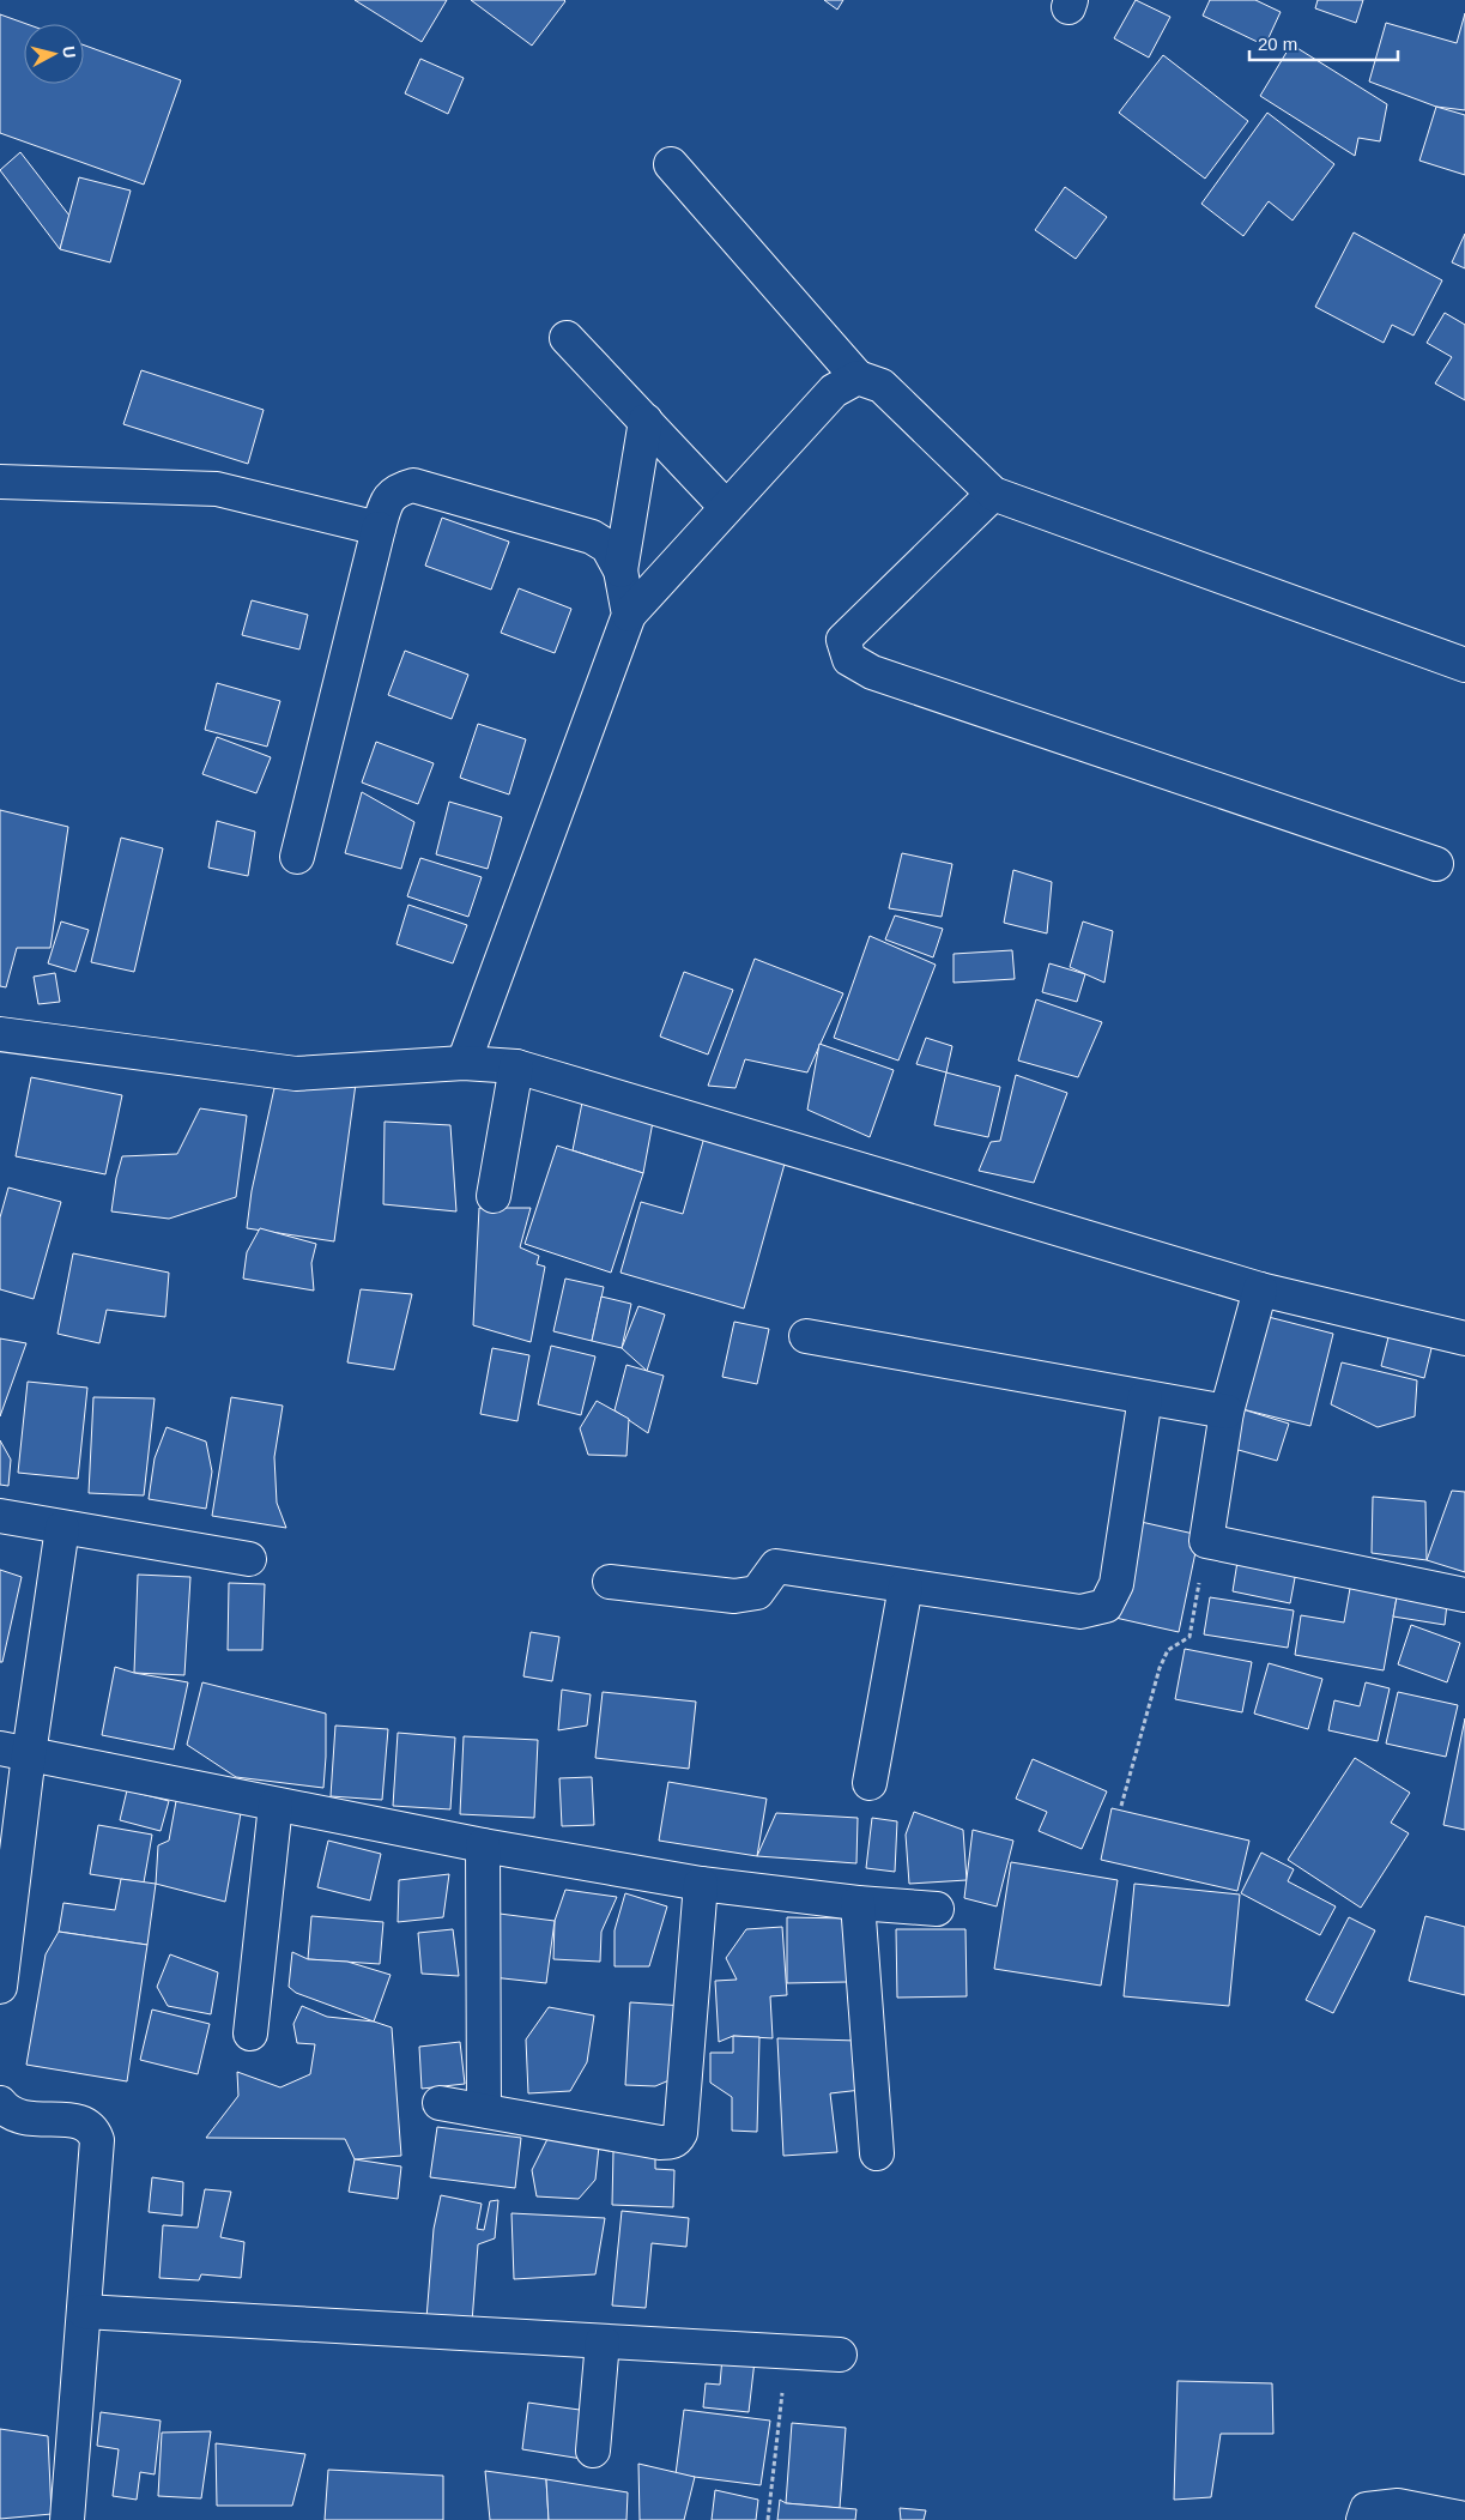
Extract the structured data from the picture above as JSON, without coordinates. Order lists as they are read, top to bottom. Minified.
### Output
{"scale_bar":"20 m","north":"right"}
